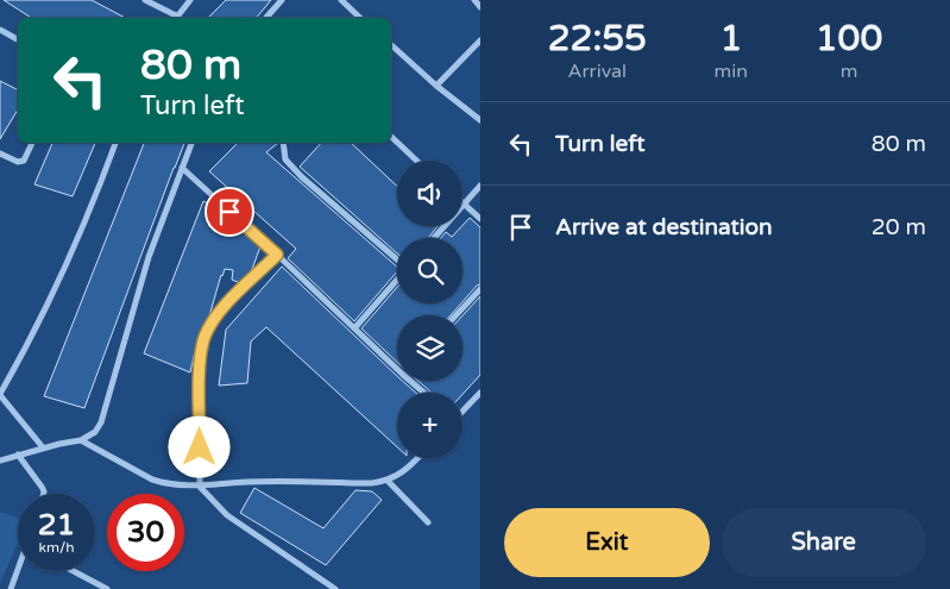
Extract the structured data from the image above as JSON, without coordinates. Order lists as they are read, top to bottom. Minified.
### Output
{"page":{"eta":["22:55","Arrival","1","min","100","m"],"turn":["80 m","Turn left"],"list":[{"name":"Turn left","value":"80 m"},{"name":"Arrive at destination","value":"20 m"}],"map_buttons":"+","speed":"21 km/h","limit":"30","buttons":["Exit","Share"]}}
